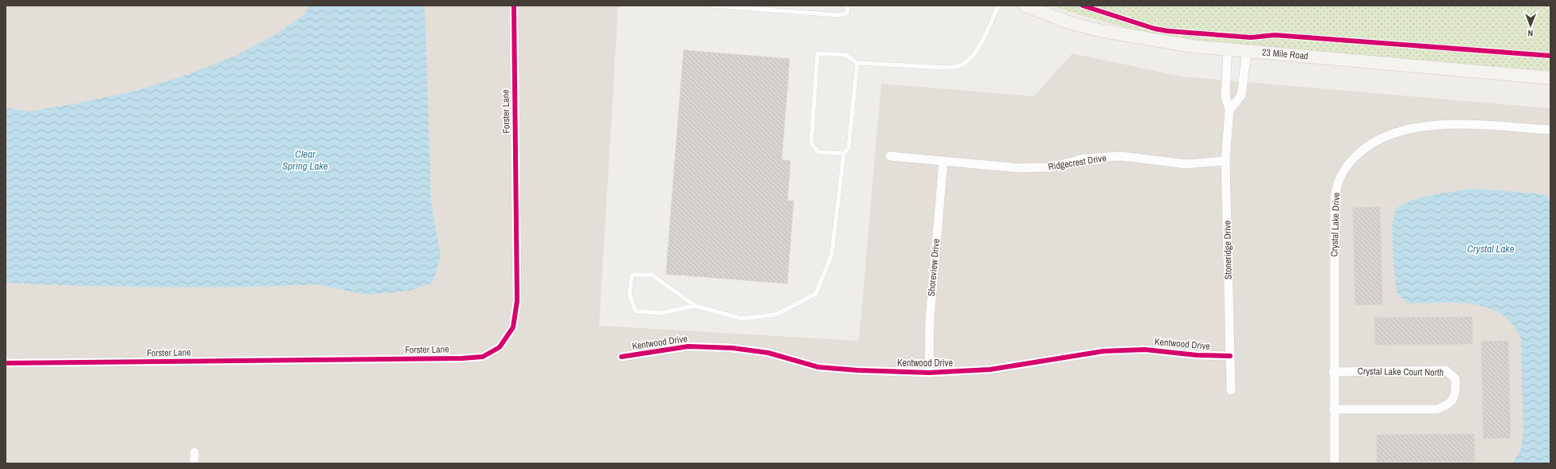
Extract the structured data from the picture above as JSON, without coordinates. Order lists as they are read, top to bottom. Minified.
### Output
{"streets":{"main road":["23 Mile Road"],"street":["Forster Lane","Ridgecrest Drive","Crystal Lake Drive","Stoneridge Drive","Shoreview Drive","Kentwood Drive","Crystal Lake Court North"]},"crossings":[["23 Mile Road","Stoneridge Drive"],["Ridgecrest Drive","Stoneridge Drive"],["Ridgecrest Drive","Shoreview Drive"],["Crystal Lake Drive","Crystal Lake Court North"],["Stoneridge Drive","Kentwood Drive"],["Shoreview Drive","Kentwood Drive"]],"water":["Clear Spring Lake","Crystal Lake"],"north":"bottom"}
